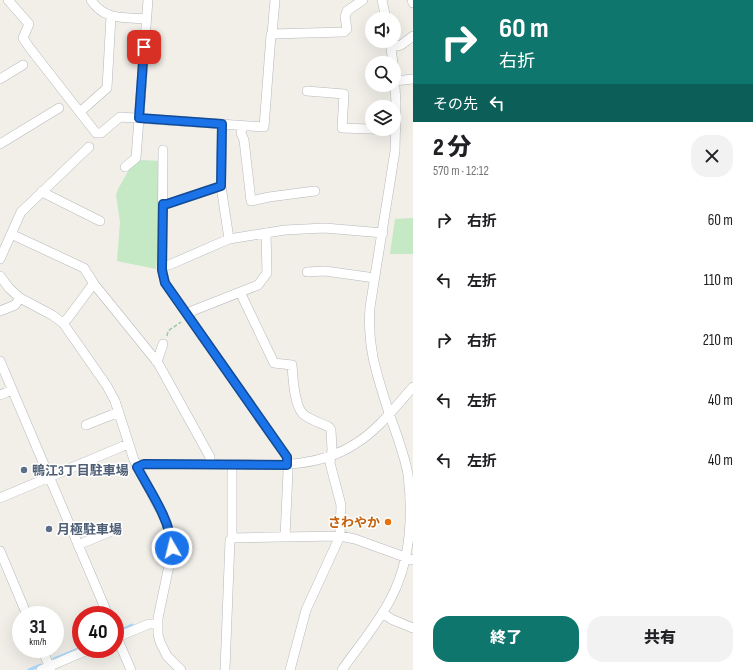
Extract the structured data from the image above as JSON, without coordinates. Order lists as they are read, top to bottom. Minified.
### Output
{"places":["鴨江3丁目駐車場","さわやか","月極駐車場"],"page":{"turn":["60 m","右折"],"then":"その先","heading":["2 分","570 m · 12:12"],"list":[{"name":"右折","value":"60 m"},{"name":"左折","value":"110 m"},{"name":"右折","value":"210 m"},{"name":"左折","value":"40 m"},{"name":"左折","value":"40 m"}],"speed":"31 km/h","limit":"40","buttons":["終了","共有"]}}
